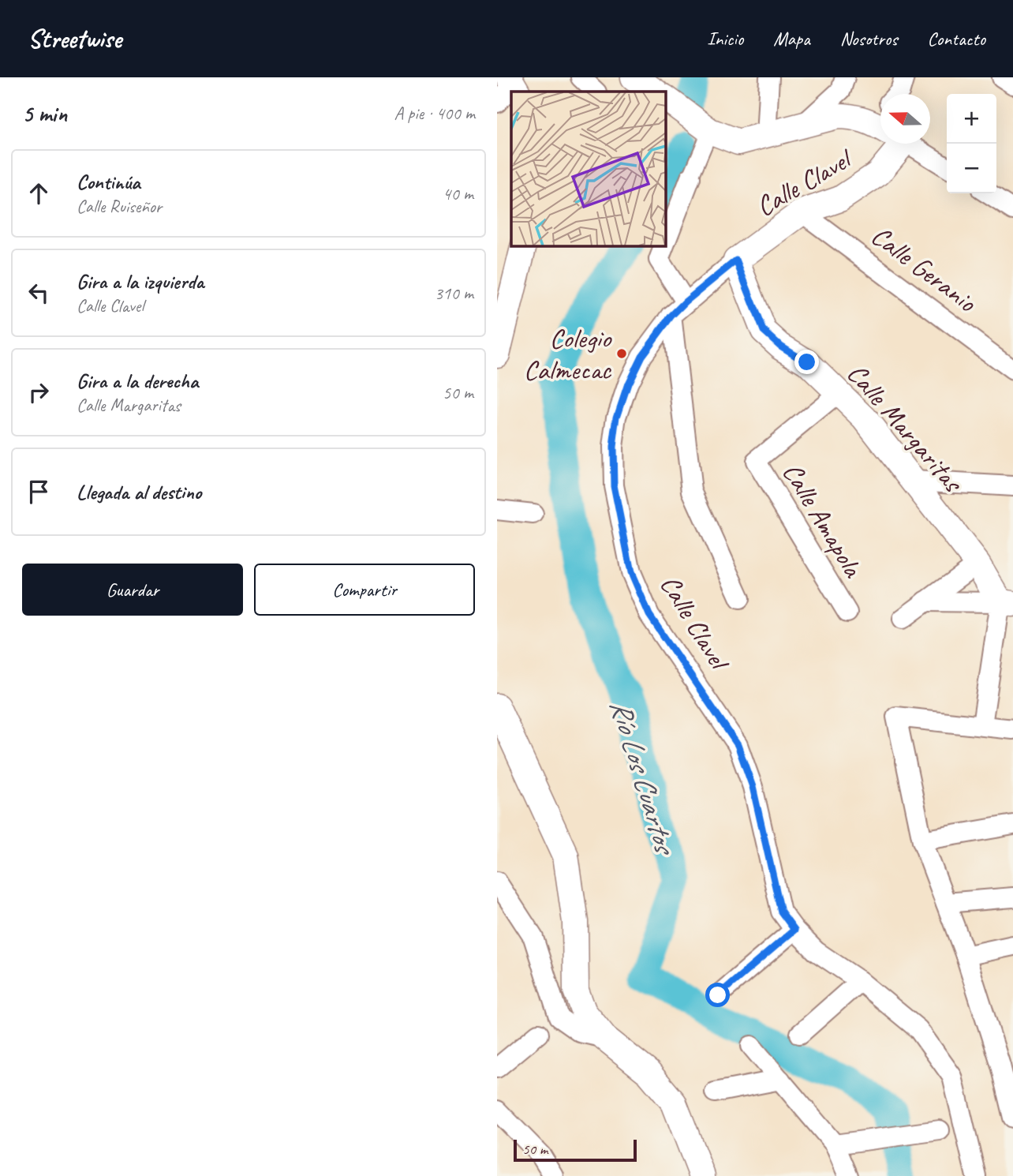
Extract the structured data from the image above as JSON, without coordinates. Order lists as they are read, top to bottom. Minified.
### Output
{"streets":{"street":["Calle Clavel","Calle Geranio","Calle Margaritas","Calle Amapola"]},"crossings":[["Calle Clavel","Calle Geranio"],["Calle Clavel","Calle Margaritas"],["Calle Margaritas","Calle Amapola"]],"water":["Río Los Cuartos"],"places":["Colegio Calmecac"],"scale_bar":"50 m","north":"left","page":{"header":"Streetwise","nav":["Inicio","Mapa","Nosotros","Contacto"],"heading":["5 min","A pie · 400 m"],"map_buttons":["+","−"],"list":[["Continúa","Calle Ruiseñor","40 m"],["Gira a la izquierda","Calle Clavel","310 m"],["Gira a la derecha","Calle Margaritas","50 m"],"Llegada al destino"],"buttons":["Guardar","Compartir"],"scale":"50 m"}}
